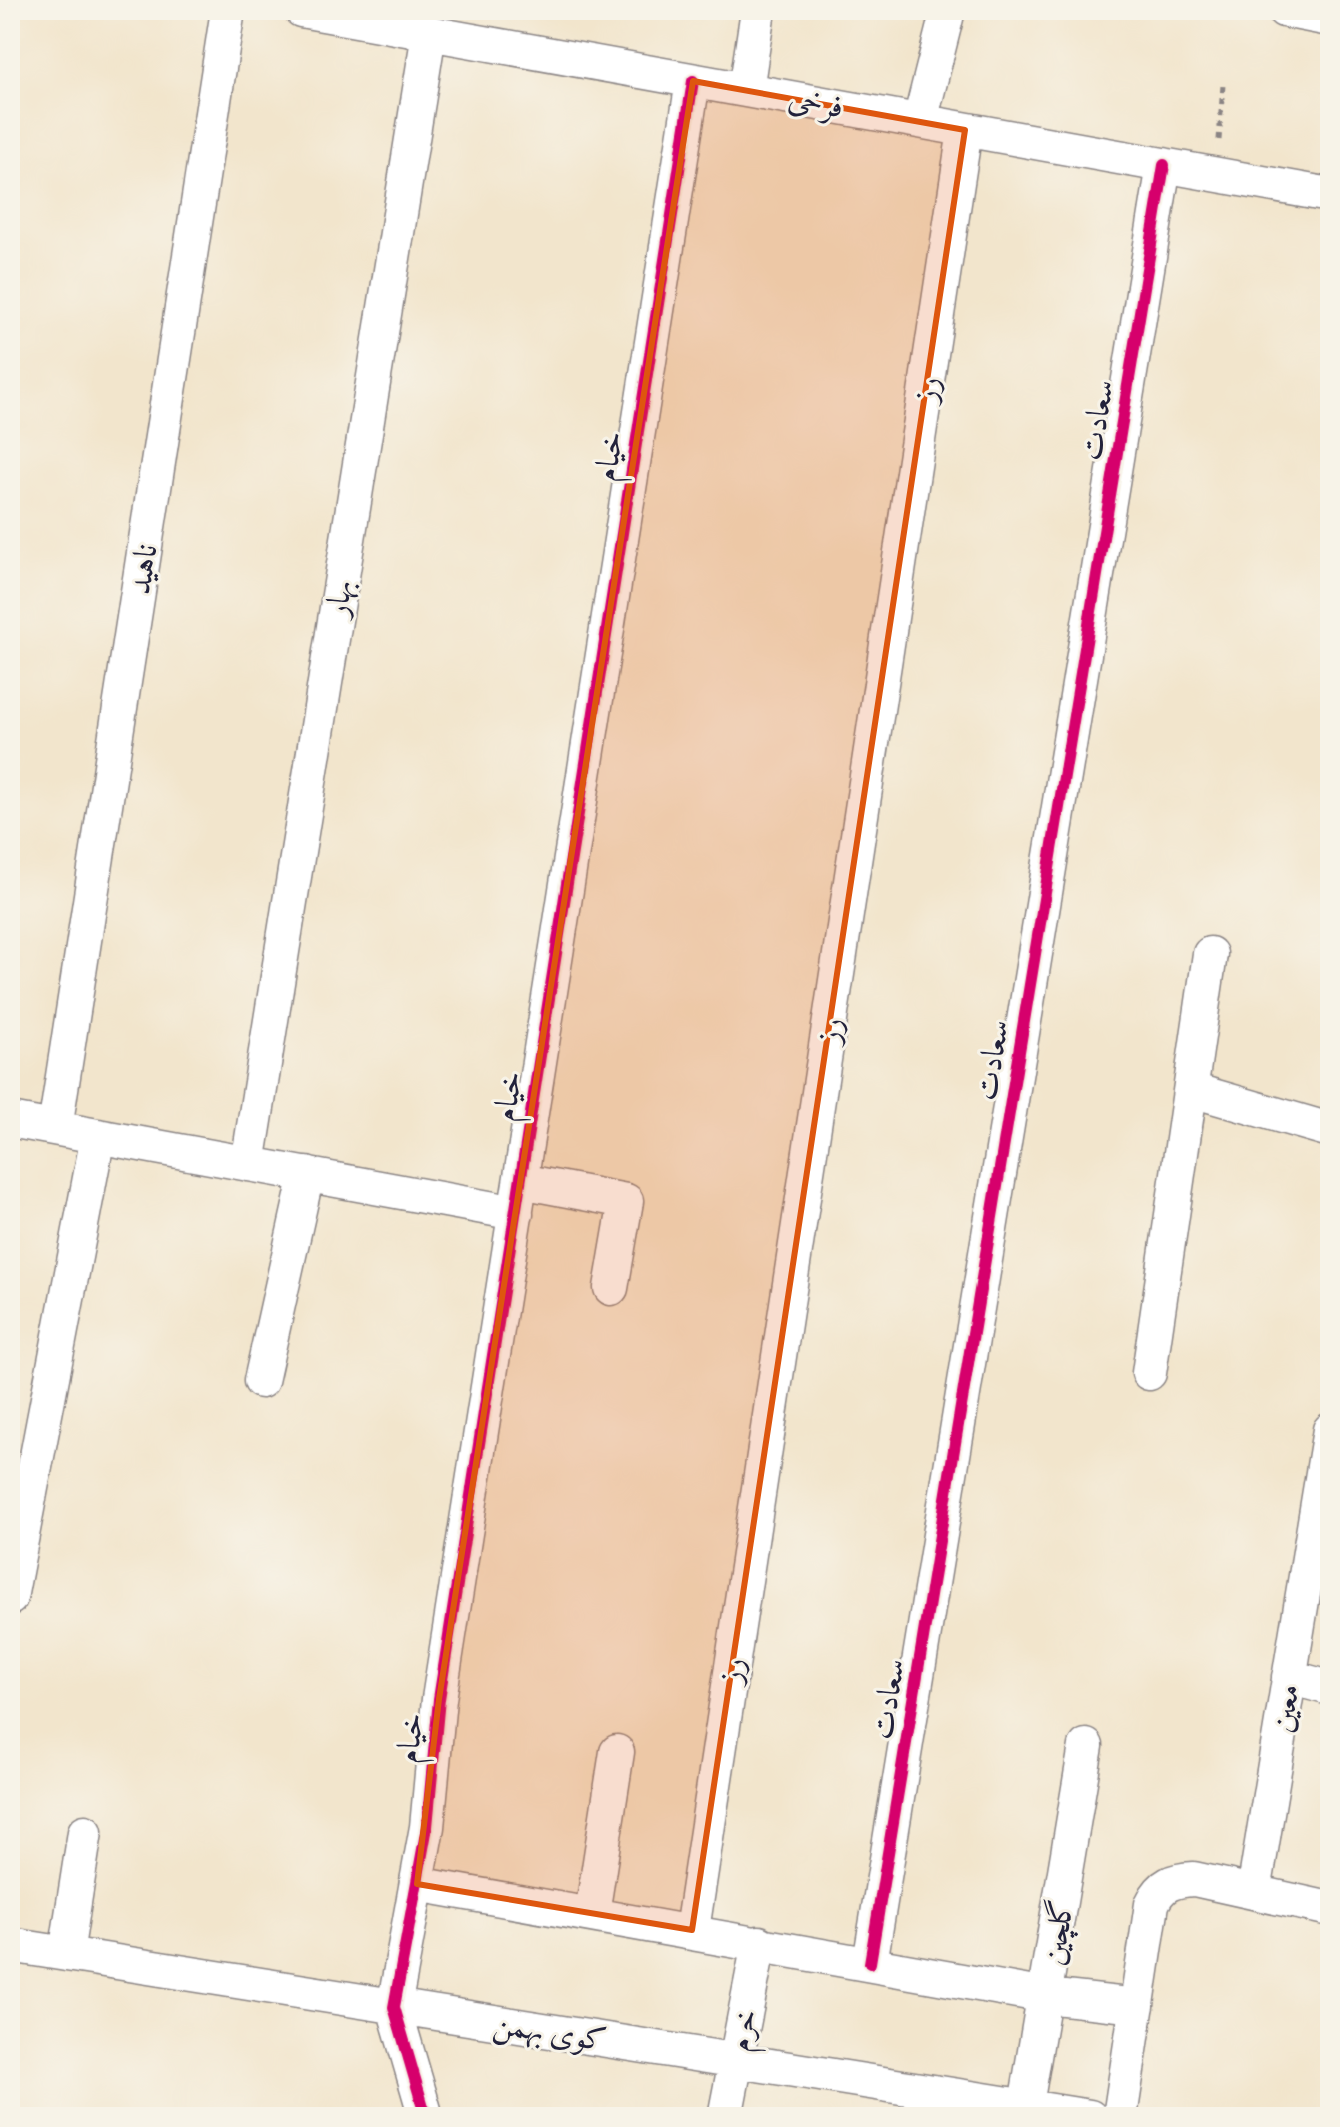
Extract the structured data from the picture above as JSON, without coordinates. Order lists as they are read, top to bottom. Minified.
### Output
{"streets":{"street":["فرخی","رز","سعادت","خیام","ناهید","بهار","معین","گلچین","خرم","کوی بهمن"]},"crossings":[["فرخی","رز"],["فرخی","سعادت"],["فرخی","خیام"],["فرخی","بهار"],["خیام","کوی بهمن"],["گلچین","کوی بهمن"],["خرم","کوی بهمن"]]}
